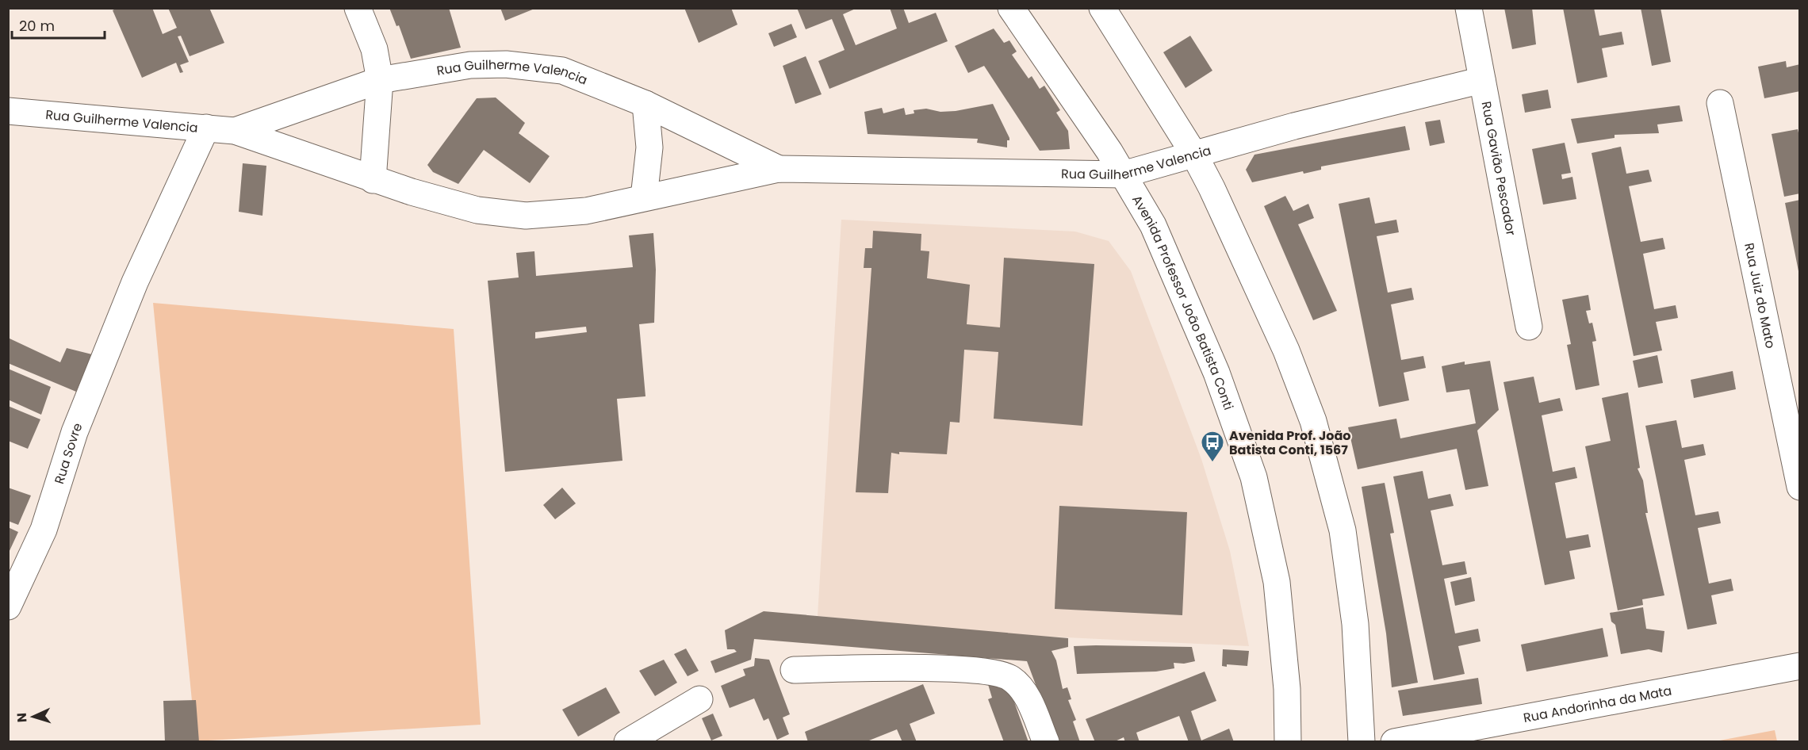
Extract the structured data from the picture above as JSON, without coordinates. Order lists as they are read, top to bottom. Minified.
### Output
{"streets":{"street":["Rua Guilherme Valencia","Rua Gavião Pescador","Rua Juiz do Mato","Avenida Professor João Batista Conti","Rua Sovre","Rua Andorinha da Mata"]},"crossings":[["Rua Guilherme Valencia","Rua Gavião Pescador"],["Rua Guilherme Valencia","Avenida Professor João Batista Conti"],["Rua Guilherme Valencia","Rua Sovre"]],"places":{"bus stop":["Avenida Prof. João Batista Conti, 1567"]},"scale_bar":"20 m","north":"left"}
